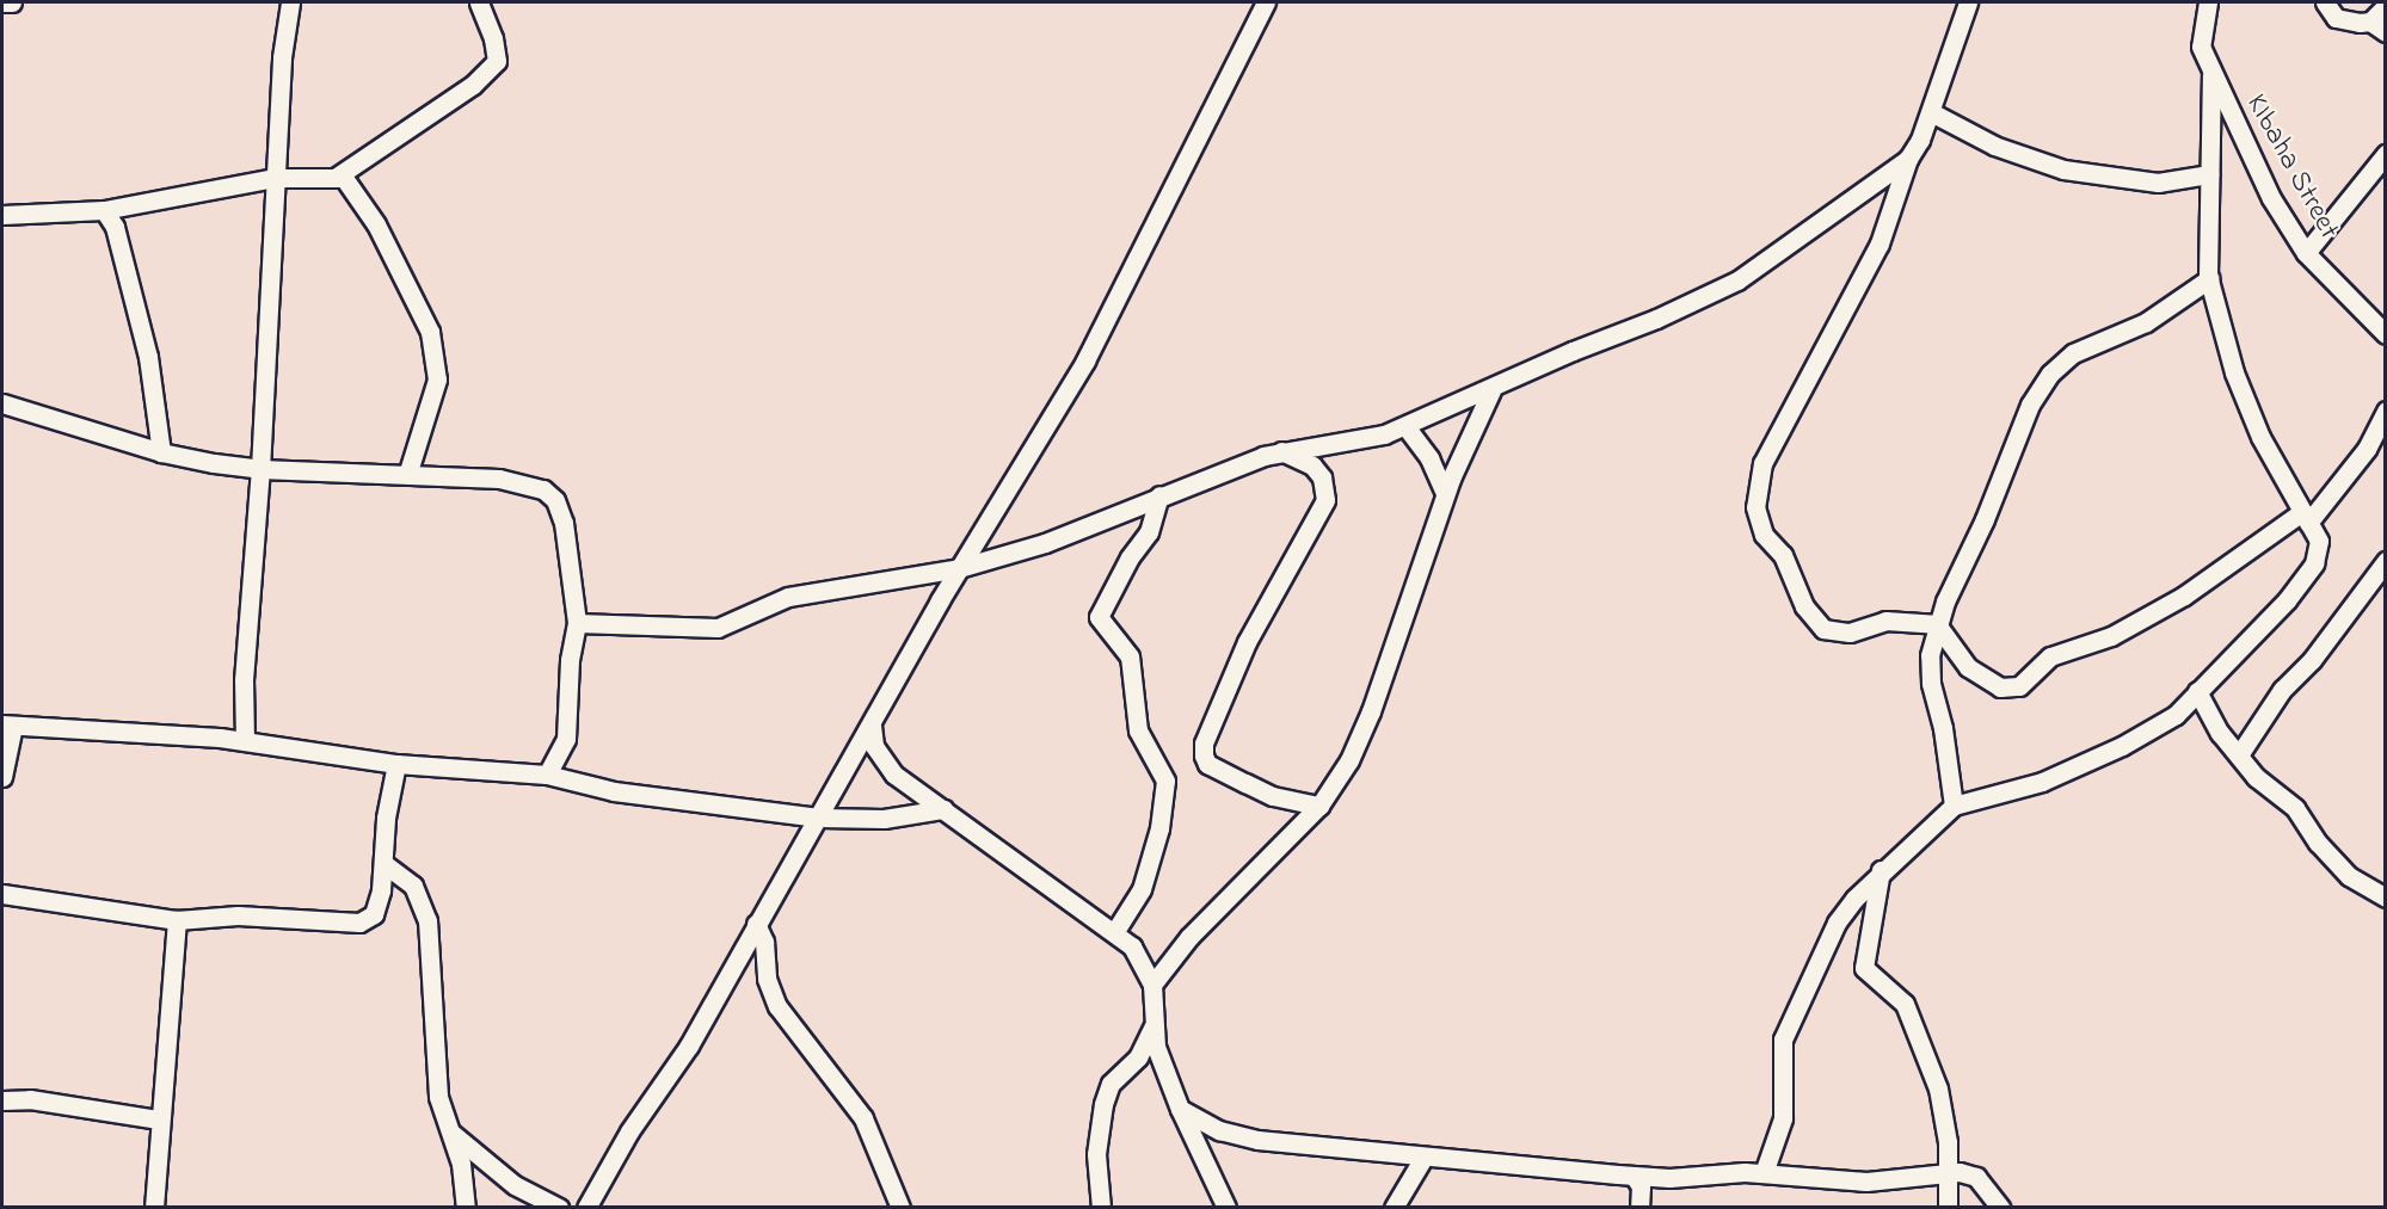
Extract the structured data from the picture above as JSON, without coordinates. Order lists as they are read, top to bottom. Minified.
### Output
{"streets":{"street":["KIbaha Street"]}}
